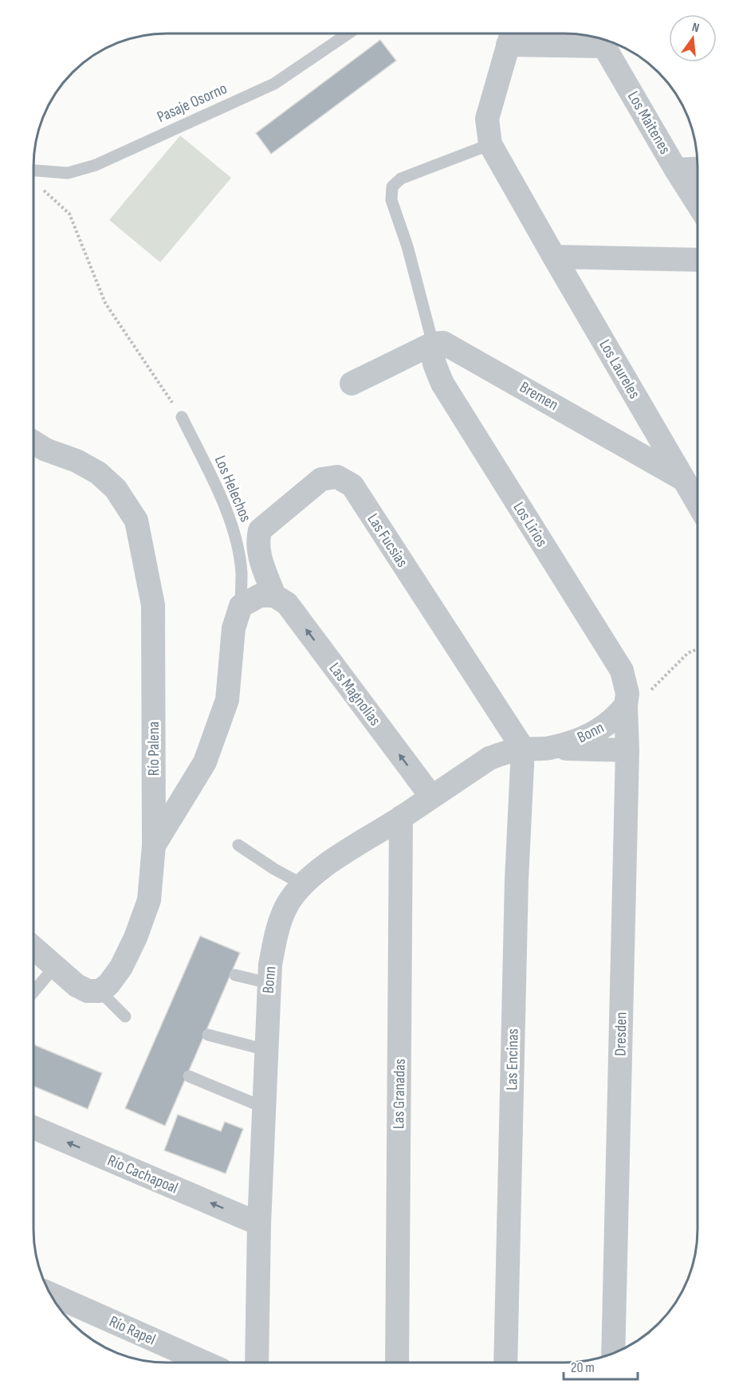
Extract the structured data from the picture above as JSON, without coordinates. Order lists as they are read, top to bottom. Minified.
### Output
{"streets":{"street":["Los Maitenes","Los Laureles","Bremen","Los Lirios","Las Fucsias","Las Magnolias","Bonn","Río Palena","Dresden","Las Encinas","Las Granadas","Río Cachapoal","Río Rapel"],"lane":["Pasaje Osorno","Los Helechos"]},"crossings":[["Los Laureles","Bremen"],["Bremen","Los Lirios"],["Los Lirios","Bonn"],["Los Lirios","Dresden"],["Las Fucsias","Las Magnolias"],["Las Fucsias","Bonn"],["Las Fucsias","Las Encinas"],["Las Magnolias","Bonn"],["Bonn","Dresden"],["Bonn","Las Encinas"],["Bonn","Las Granadas"],["Bonn","Río Cachapoal"]],"one_way":["Las Magnolias","Río Cachapoal"],"scale_bar":"20 m","north":"top"}
